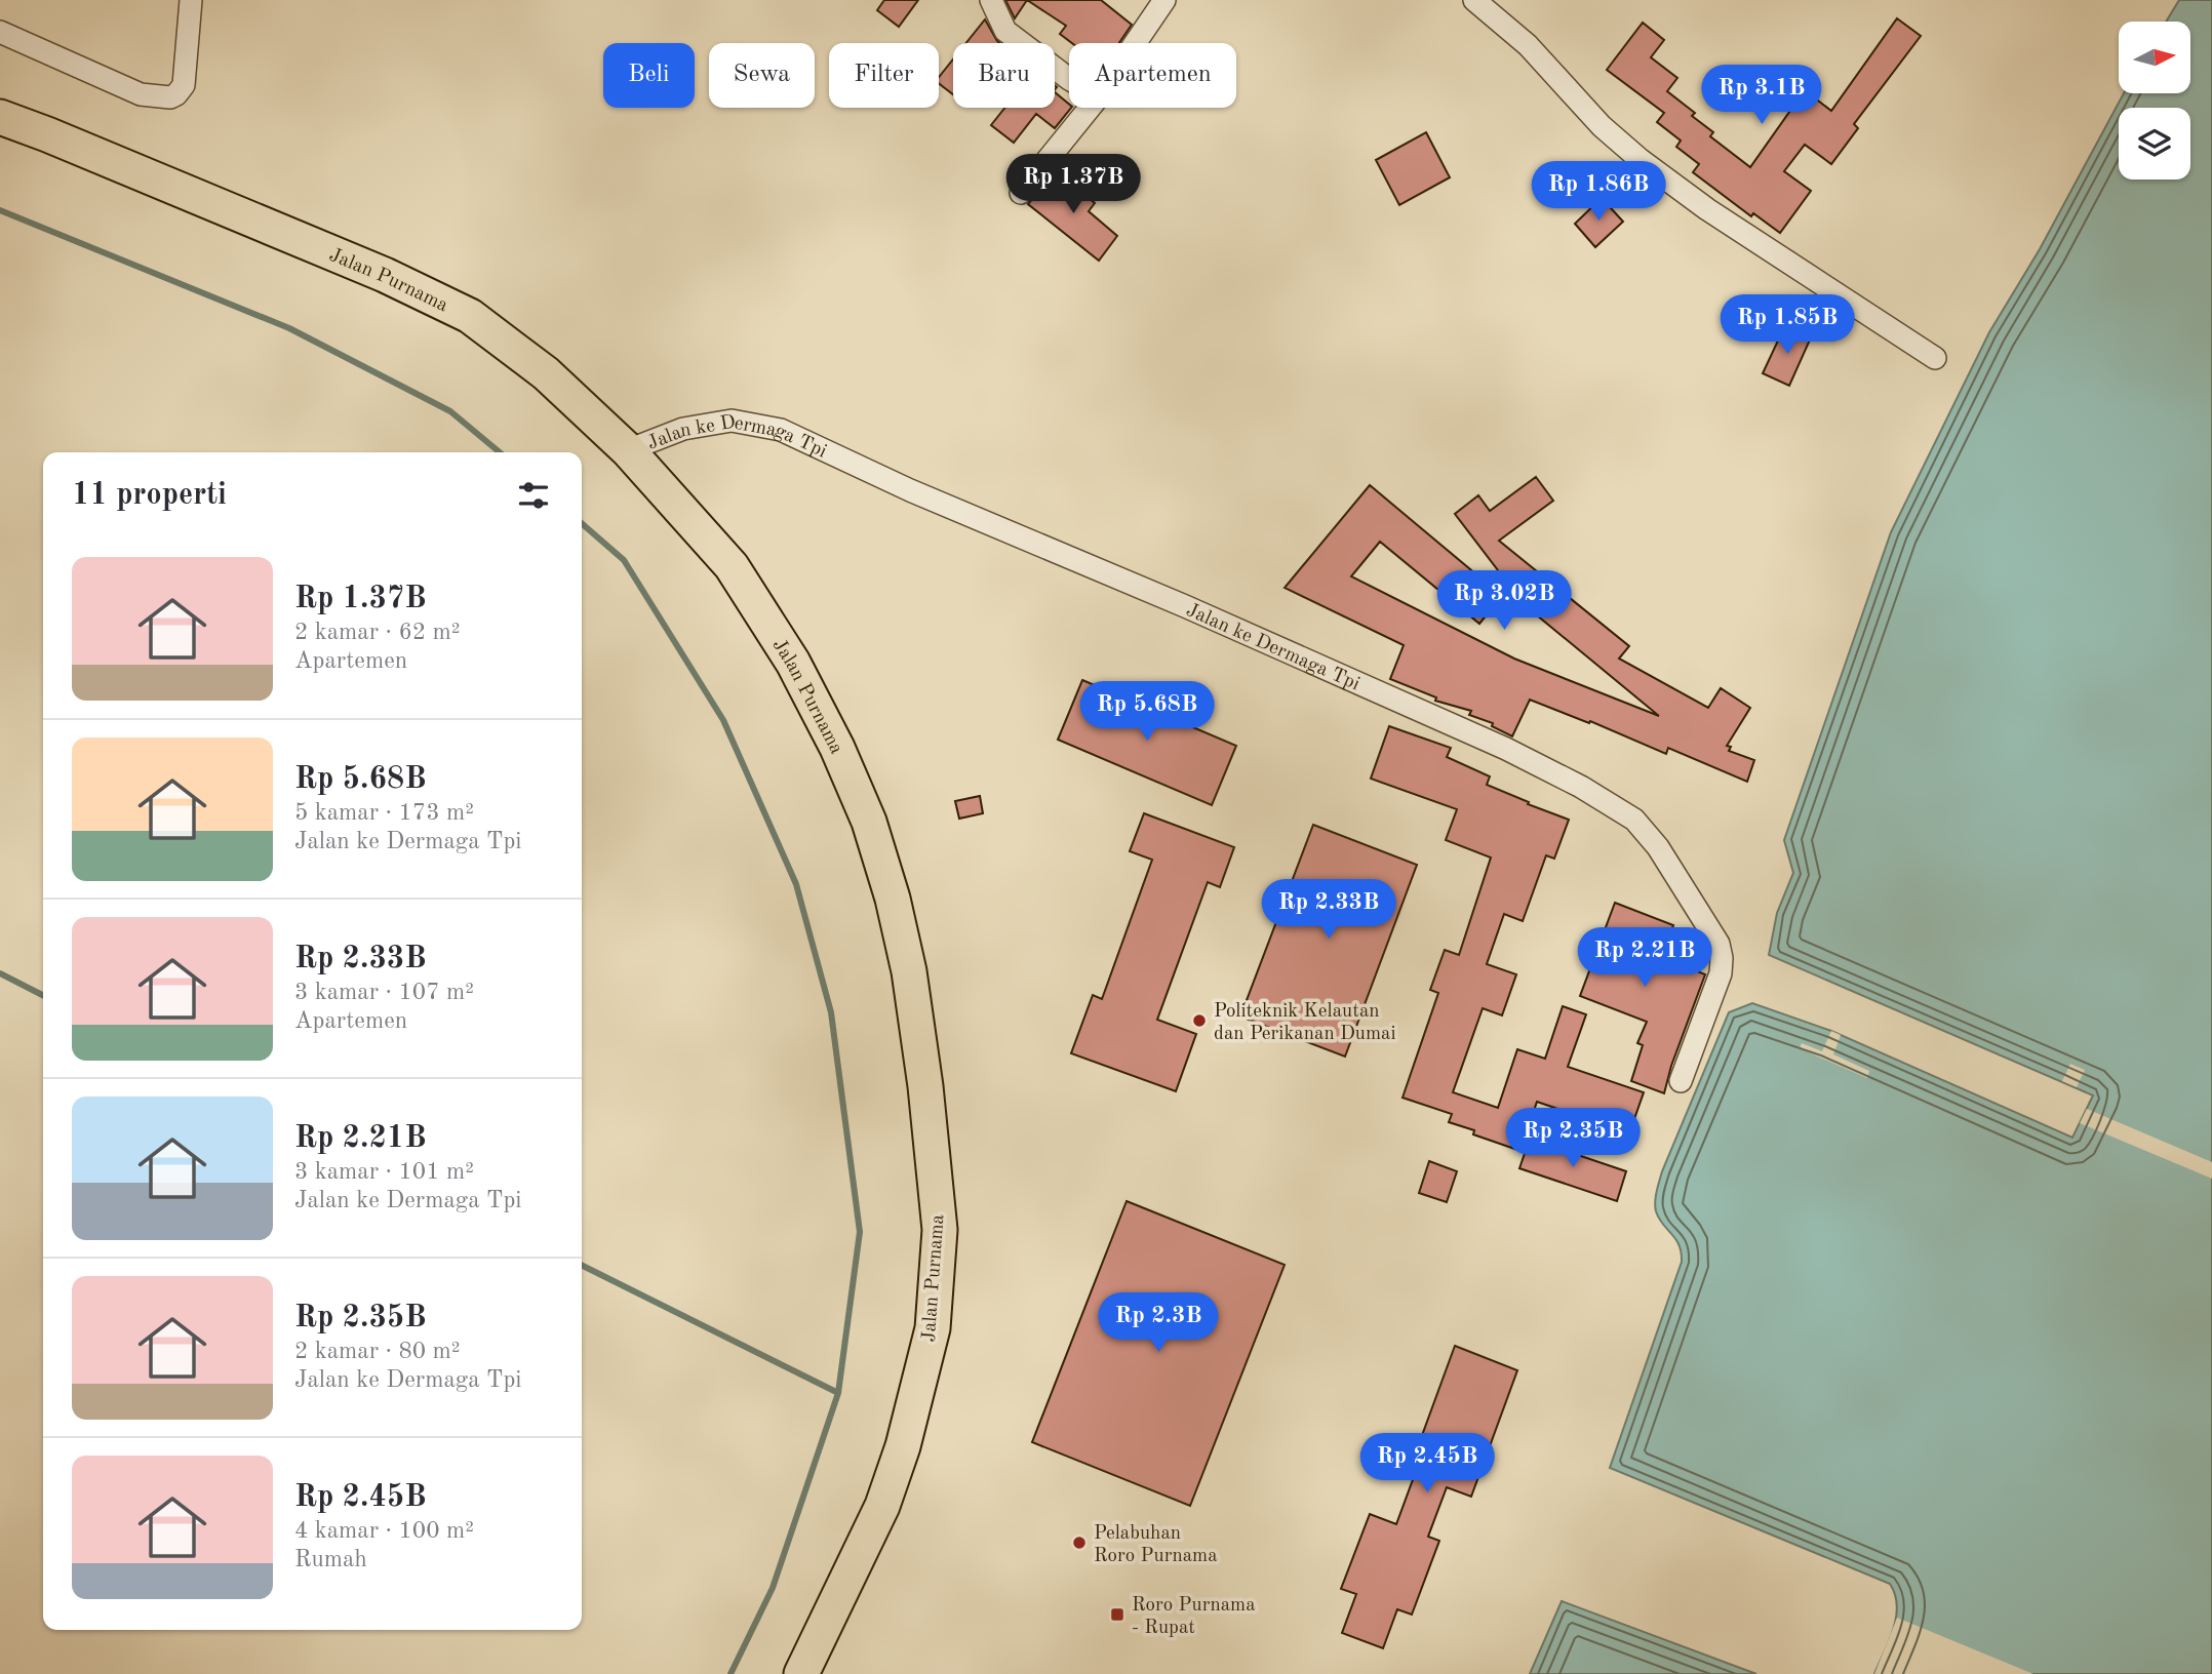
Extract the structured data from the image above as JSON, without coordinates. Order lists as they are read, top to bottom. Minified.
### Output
{"streets":{"main road":["Jalan Purnama"],"street":["Jalan ke Dermaga Tpi"]},"crossings":[["Jalan Purnama","Jalan ke Dermaga Tpi"]],"places":{"other":["Politeknik Kelautan dan Perikanan Dumai","Pelabuhan Roro Purnama"],"transit":["Roro Purnama - Rupat"]},"north":"right","page":{"chip":["Beli","Sewa","Filter","Baru","Apartemen"],"price":["Rp 3.1B","Rp 1.37B","Rp 1.86B","Rp 1.85B","Rp 3.02B","Rp 5.68B","Rp 2.33B","Rp 2.21B","Rp 2.35B","Rp 2.3B","Rp 2.45B"],"heading":"11 properti","list":[{"name":"Rp 1.37B","note":"2 kamar · 62 m² · Apartemen"},{"name":"Rp 5.68B","note":"5 kamar · 173 m² · Jalan ke Dermaga Tpi"},{"name":"Rp 2.33B","note":"3 kamar · 107 m² · Apartemen"},{"name":"Rp 2.21B","note":"3 kamar · 101 m² · Jalan ke Dermaga Tpi"},{"name":"Rp 2.35B","note":"2 kamar · 80 m² · Jalan ke Dermaga Tpi"},{"name":"Rp 2.45B","note":"4 kamar · 100 m² · Rumah"}]}}
